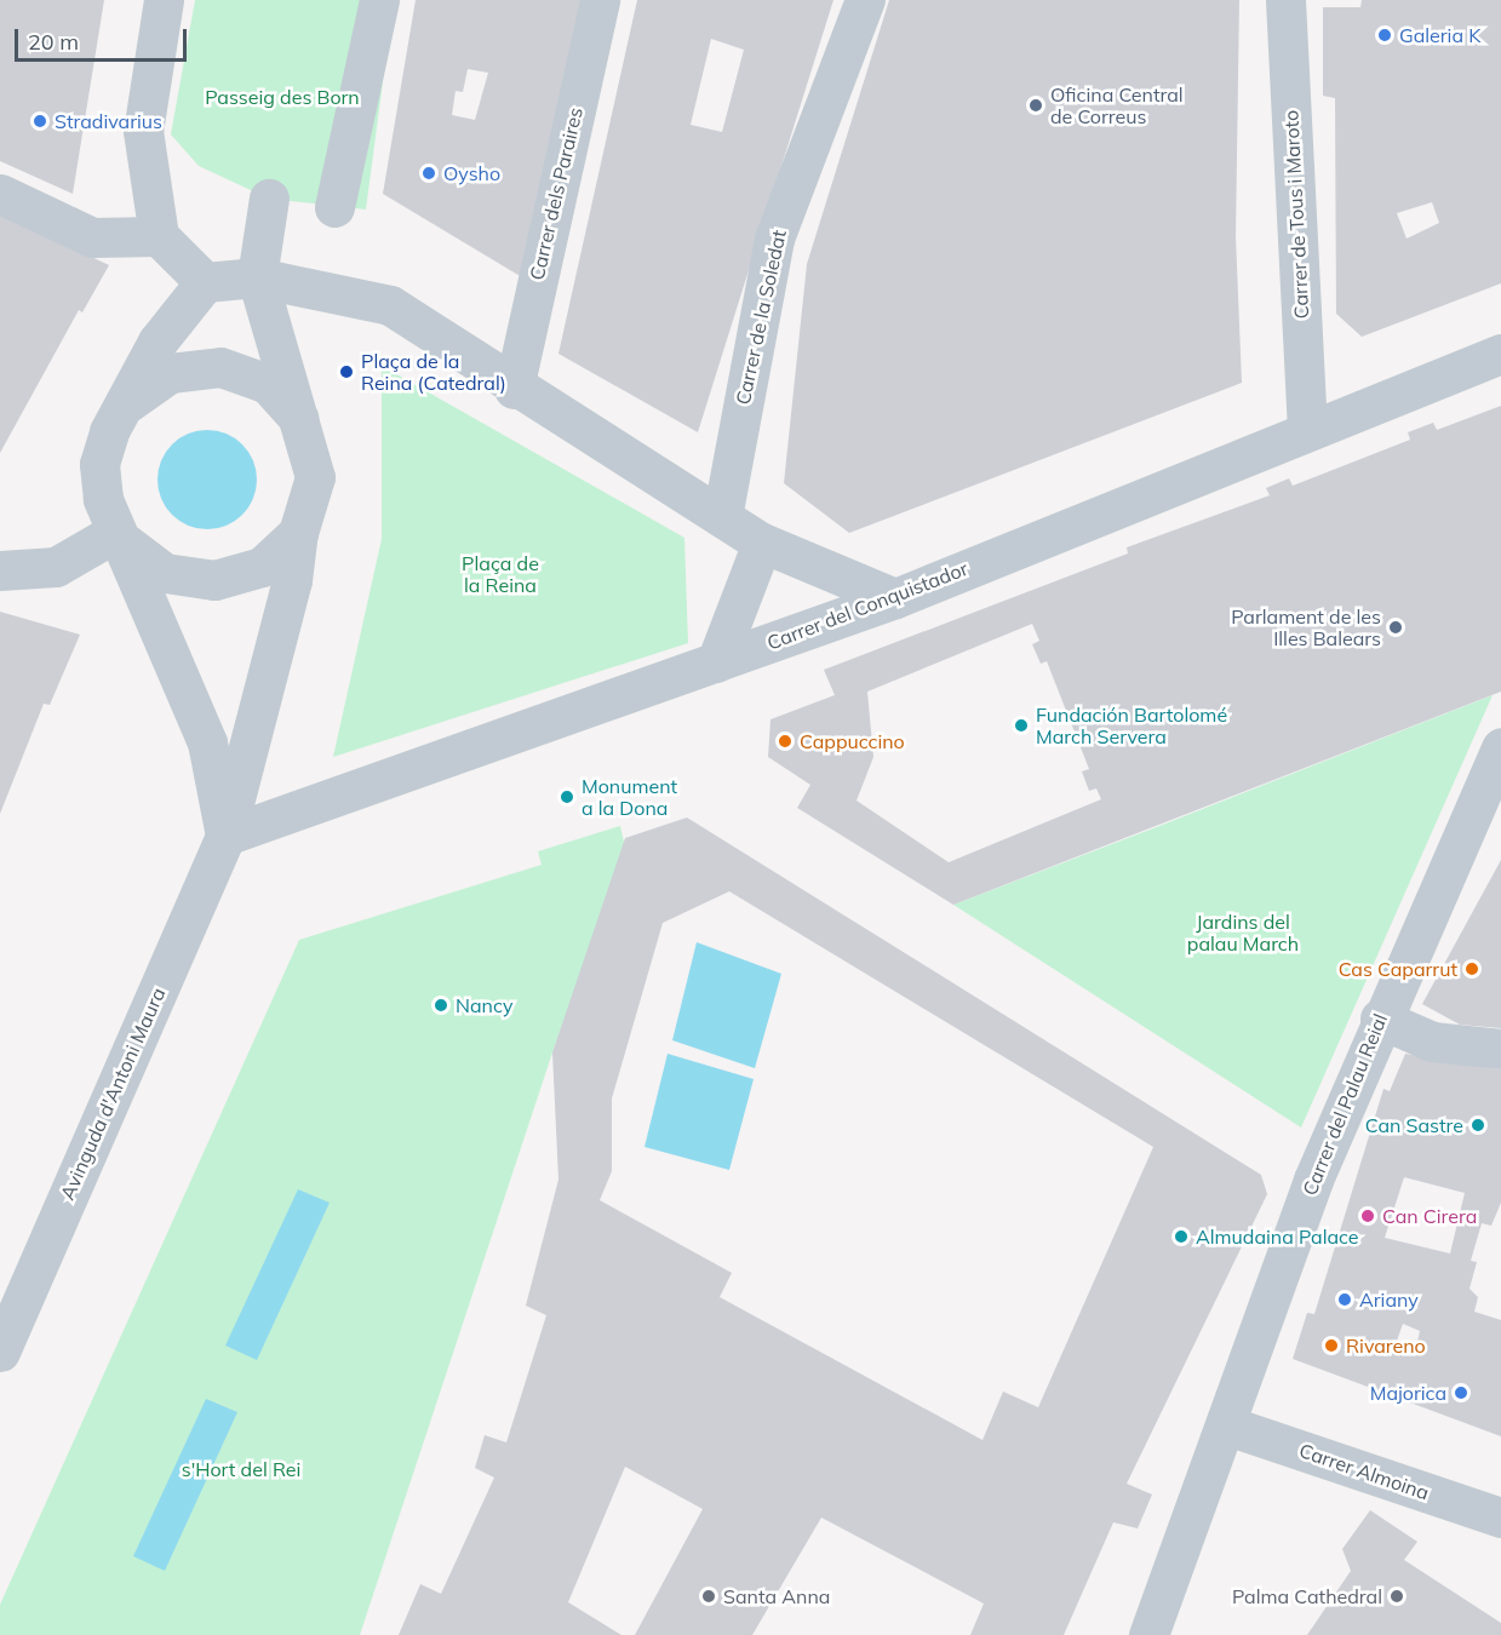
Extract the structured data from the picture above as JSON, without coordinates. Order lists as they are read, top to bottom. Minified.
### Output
{"streets":{"street":["Carrer dels Paraires","Carrer de Tous i Maroto","Carrer de la Soledat","Carrer del Conquistador","Avinguda d'Antoni Maura","Carrer del Palau Reial","Carrer Almoina"]},"crossings":[["Carrer de Tous i Maroto","Carrer del Conquistador"],["Carrer del Conquistador","Avinguda d'Antoni Maura"],["Carrer del Palau Reial","Carrer Almoina"]],"parks":["Passeig des Born","Plaça de la Reina","Jardins del palau March","s'Hort del Rei"],"places":["Galeria K","Oficina Central de Correus","Stradivarius","Oysho","Plaça de la Reina (Catedral)","Parlament de les Illes Balears","Fundación Bartolomé March Servera","Cappuccino","Monument a la Dona","Cas Caparrut","Nancy","Can Sastre","Can Cirera","Almudaina Palace","Ariany","Rivareno","Majorica","Santa Anna","Palma Cathedral"],"scale_bar":"20 m"}
